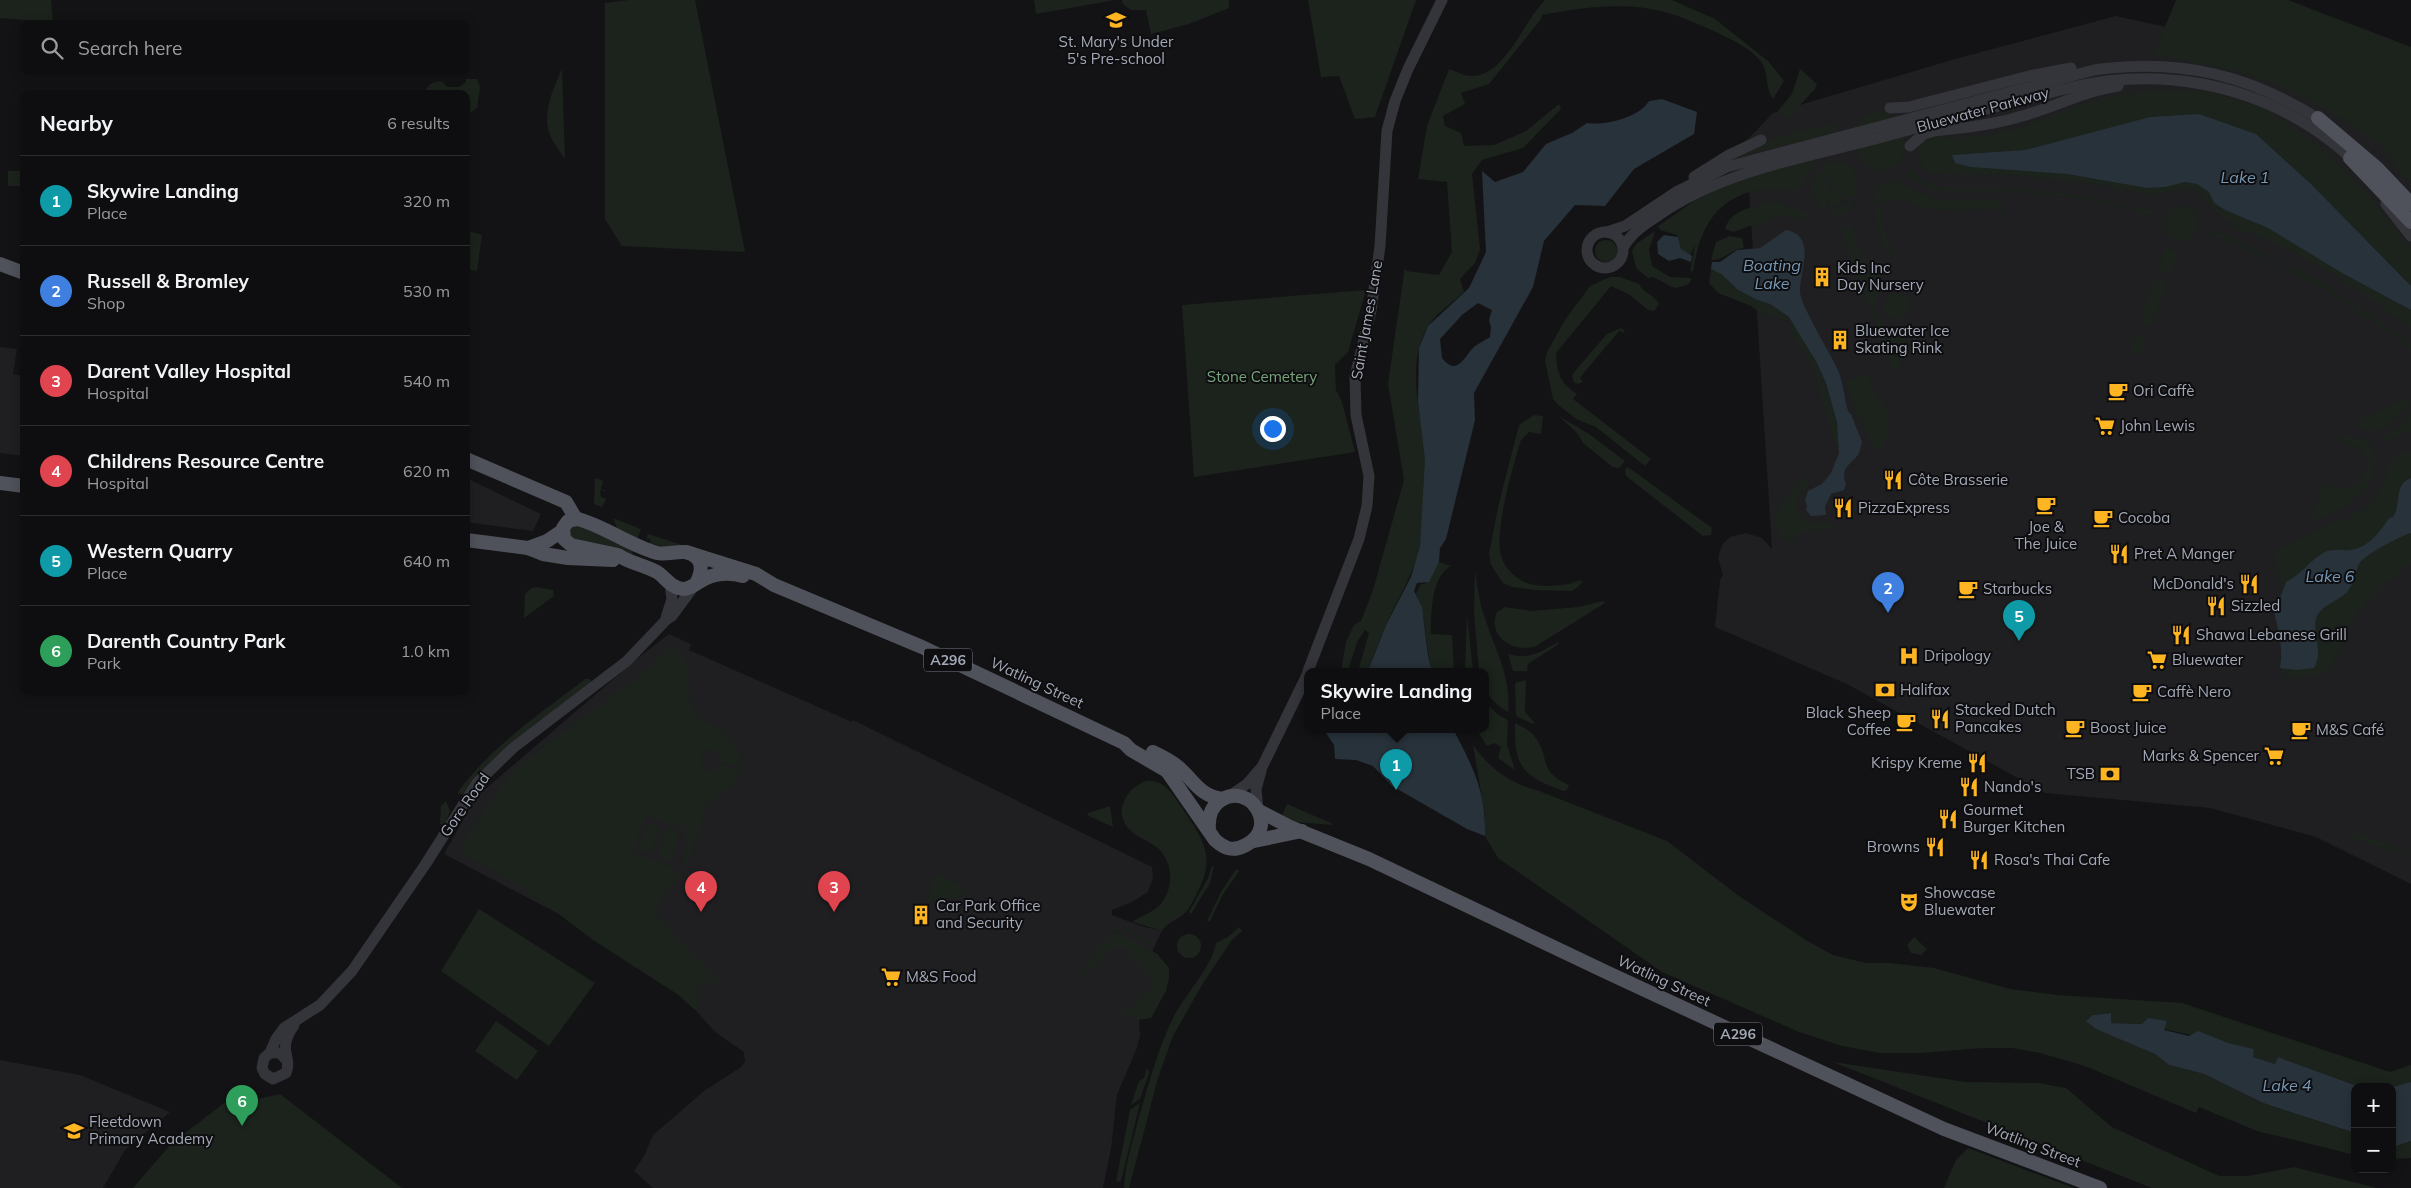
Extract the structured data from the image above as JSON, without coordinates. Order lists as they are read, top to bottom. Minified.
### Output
{"streets":{"main road":["A296","Watling Street"],"street":["Bluewater Parkway","Saint James Lane","Gore Road"]},"crossings":[["Saint James Lane","Watling Street"],["Watling Street","Gore Road"]],"water":["Lake 1","Boating Lake","Lake 6","Lake 4"],"parks":["Stone Cemetery"],"places":{"school or university":["St. Mary's Under 5's Pre-school","Fleetdown Primary Academy"],"building":["Kids Inc Day Nursery","Bluewater Ice Skating Rink","Car Park Office and Security"],"cafe":["Ori Caffè","Joe & The Juice","Cocoba","Starbucks","Caffè Nero","Black Sheep Coffee","Boost Juice","M&S Café"],"supermarket":["John Lewis","Bluewater","Marks & Spencer","M&S Food"],"restaurant":["Côte Brasserie","PizzaExpress","Pret A Manger","McDonald's","Sizzled","Shawa Lebanese Grill","Stacked Dutch Pancakes","Krispy Kreme","Nando's","Gourmet Burger Kitchen","Browns","Rosa's Thai Cafe"],"hospital":["Dripology"],"bank":["Halifax","TSB"],"theatre":["Showcase Bluewater"]},"page":{"search":"Search here","heading":["Nearby","6 results"],"list":[{"mark":"1","name":"Skywire Landing","note":"Place","value":"320 m"},{"mark":"2","name":"Russell & Bromley","note":"Shop","value":"530 m"},{"mark":"3","name":"Darent Valley Hospital","note":"Hospital","value":"540 m"},{"mark":"4","name":"Childrens Resource Centre","note":"Hospital","value":"620 m"},{"mark":"5","name":"Western Quarry","note":"Place","value":"640 m"},{"mark":"6","name":"Darenth Country Park","note":"Park","value":"1.0 km"}],"pins":["2","5","1","3","4","6"],"popup":["Skywire Landing","Place"],"map_buttons":["+","−"]}}
